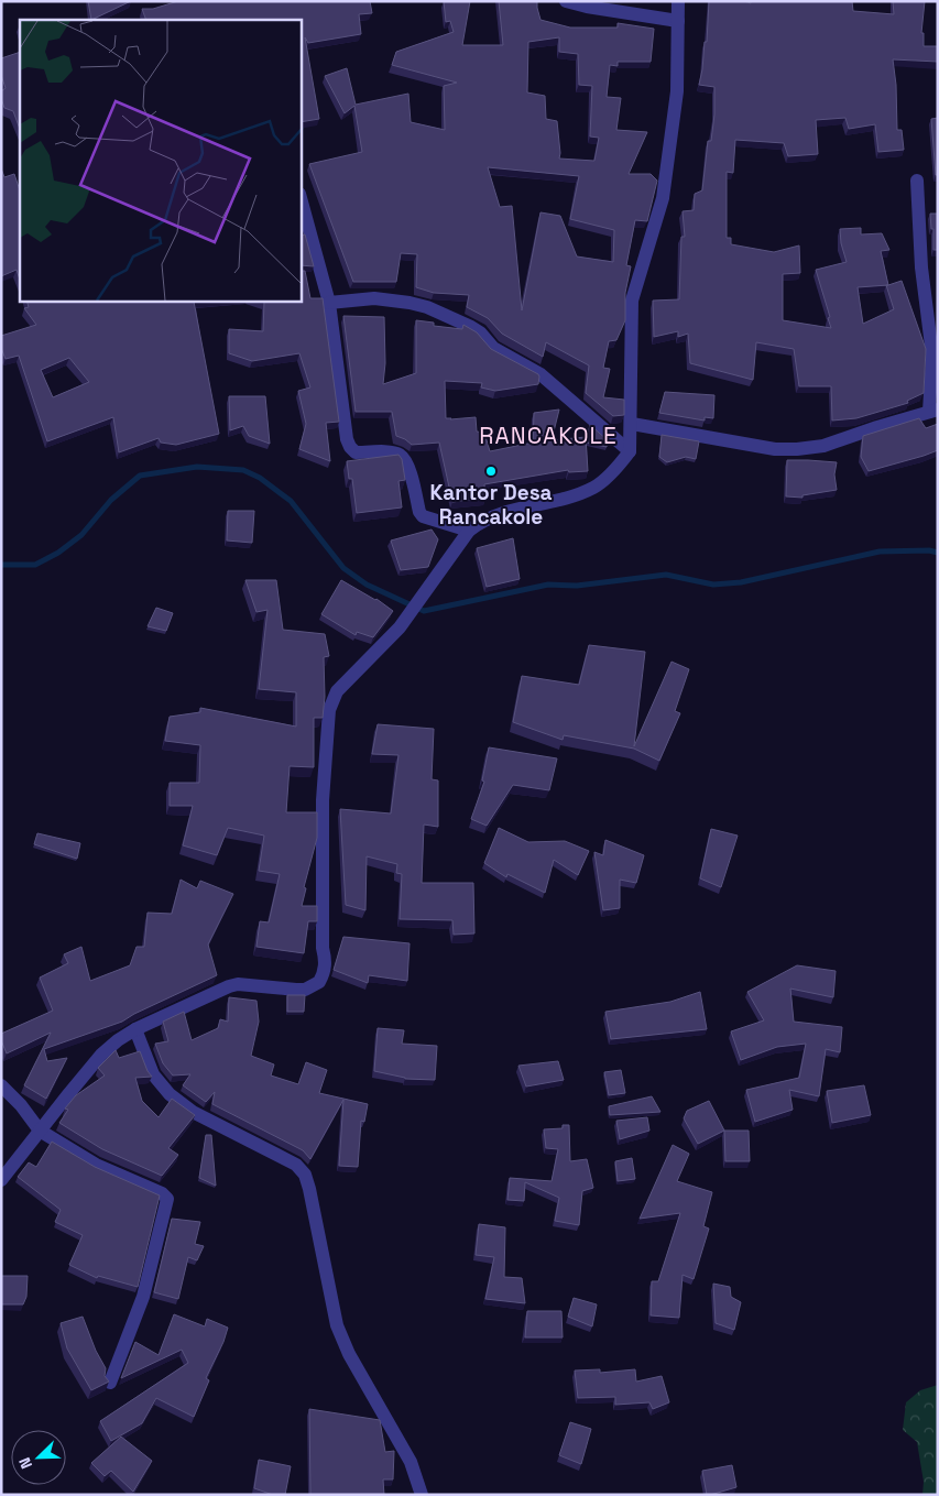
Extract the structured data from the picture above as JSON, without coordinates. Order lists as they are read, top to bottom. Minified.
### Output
{"districts":["RANCAKOLE"],"places":["Kantor Desa Rancakole"],"north":"bottom left"}
